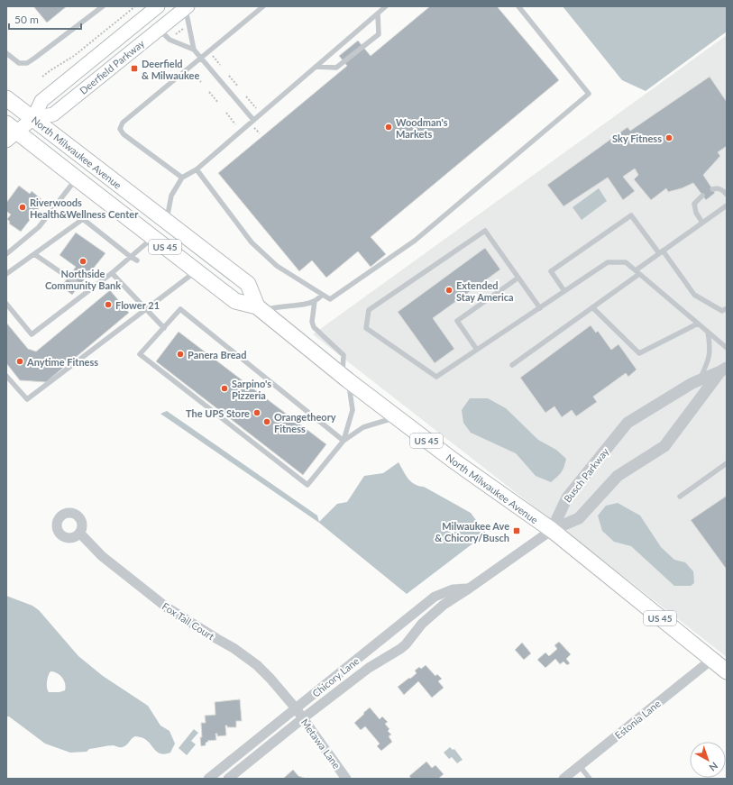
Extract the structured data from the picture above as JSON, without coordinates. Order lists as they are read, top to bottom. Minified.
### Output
{"streets":{"main road":["Deerfield Parkway","North Milwaukee Avenue","US 45"],"street":["Busch Parkway","Fox Tail Court","Chicory Lane","Estonia Lane","Metawa Lane"]},"crossings":[["Deerfield Parkway","North Milwaukee Avenue"],["North Milwaukee Avenue","Busch Parkway"],["North Milwaukee Avenue","Chicory Lane"],["North Milwaukee Avenue","Estonia Lane"],["Busch Parkway","Chicory Lane"],["Fox Tail Court","Chicory Lane"],["Fox Tail Court","Metawa Lane"],["Chicory Lane","Metawa Lane"]],"places":{"transit":["Deerfield & Milwaukee","Milwaukee Ave & Chicory/Busch"],"other":["Woodman's Markets","Sky Fitness","Riverwoods Health&Wellness Center","Northside Community Bank","Extended Stay America","Flower 21","Panera Bread","Anytime Fitness","Sarpino's Pizzeria","The UPS Store","Orangetheory Fitness"]},"scale_bar":"50 m","north":"bottom right"}
